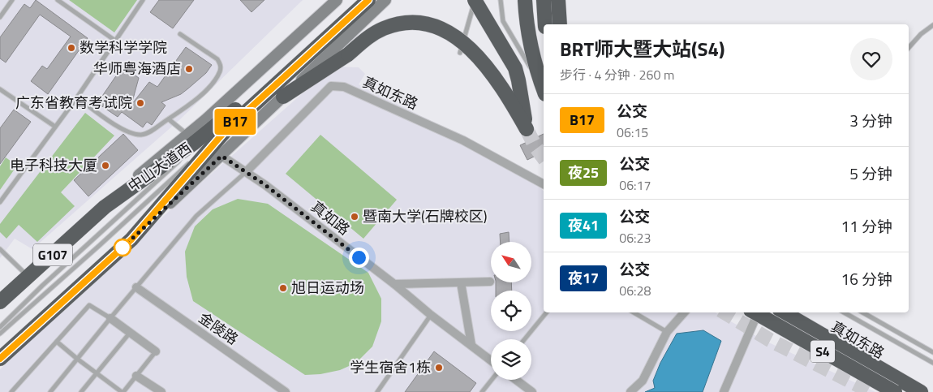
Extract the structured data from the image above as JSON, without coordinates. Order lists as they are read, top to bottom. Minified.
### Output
{"streets":{"highway":["中山大道西","G107","S4"],"street":["真如东路","真如路","金陵路"]},"crossings":[["真如东路","真如路"]],"places":["数学科学学院","华师粤海酒店","广东省教育考试院","电子科技大厦","暨南大学(石牌校区)","旭日运动场","学生宿舍1栋"],"lines":["bus line B17"],"north":"top left","page":{"on_map":"B17","heading":["BRT师大暨大站(S4)","步行 · 4 分钟 · 260 m"],"list":[{"mark":"B17","name":"公交","note":"06:15","value":"3 分钟"},{"mark":"夜25","name":"公交","note":"06:17","value":"5 分钟"},{"mark":"夜41","name":"公交","note":"06:23","value":"11 分钟"},{"mark":"夜17","name":"公交","note":"06:28","value":"16 分钟"}]}}
